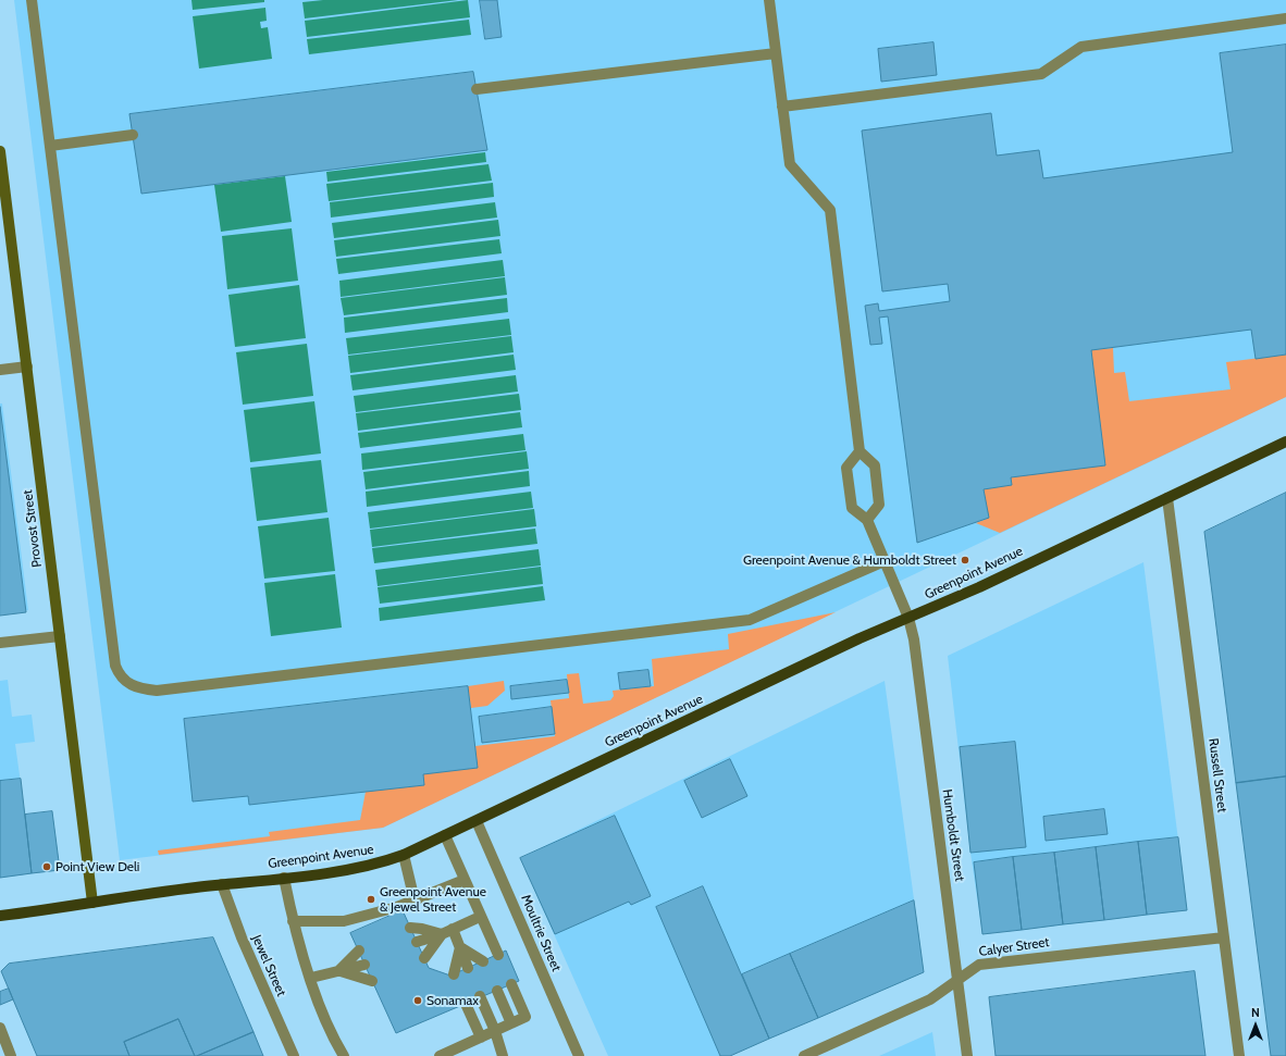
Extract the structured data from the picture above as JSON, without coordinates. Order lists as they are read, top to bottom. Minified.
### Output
{"streets":{"main road":["Greenpoint Avenue"],"street":["Provost Street","Russell Street","Humboldt Street","Moultrie Street","Calyer Street","Jewel Street"]},"crossings":[["Provost Street","Greenpoint Avenue"],["Greenpoint Avenue","Russell Street"],["Greenpoint Avenue","Humboldt Street"],["Greenpoint Avenue","Moultrie Street"],["Greenpoint Avenue","Jewel Street"],["Russell Street","Calyer Street"],["Humboldt Street","Calyer Street"]],"places":["Greenpoint Avenue & Humboldt Street","Point View Deli","Greenpoint Avenue & Jewel Street","Sonamax"],"north":"top"}
